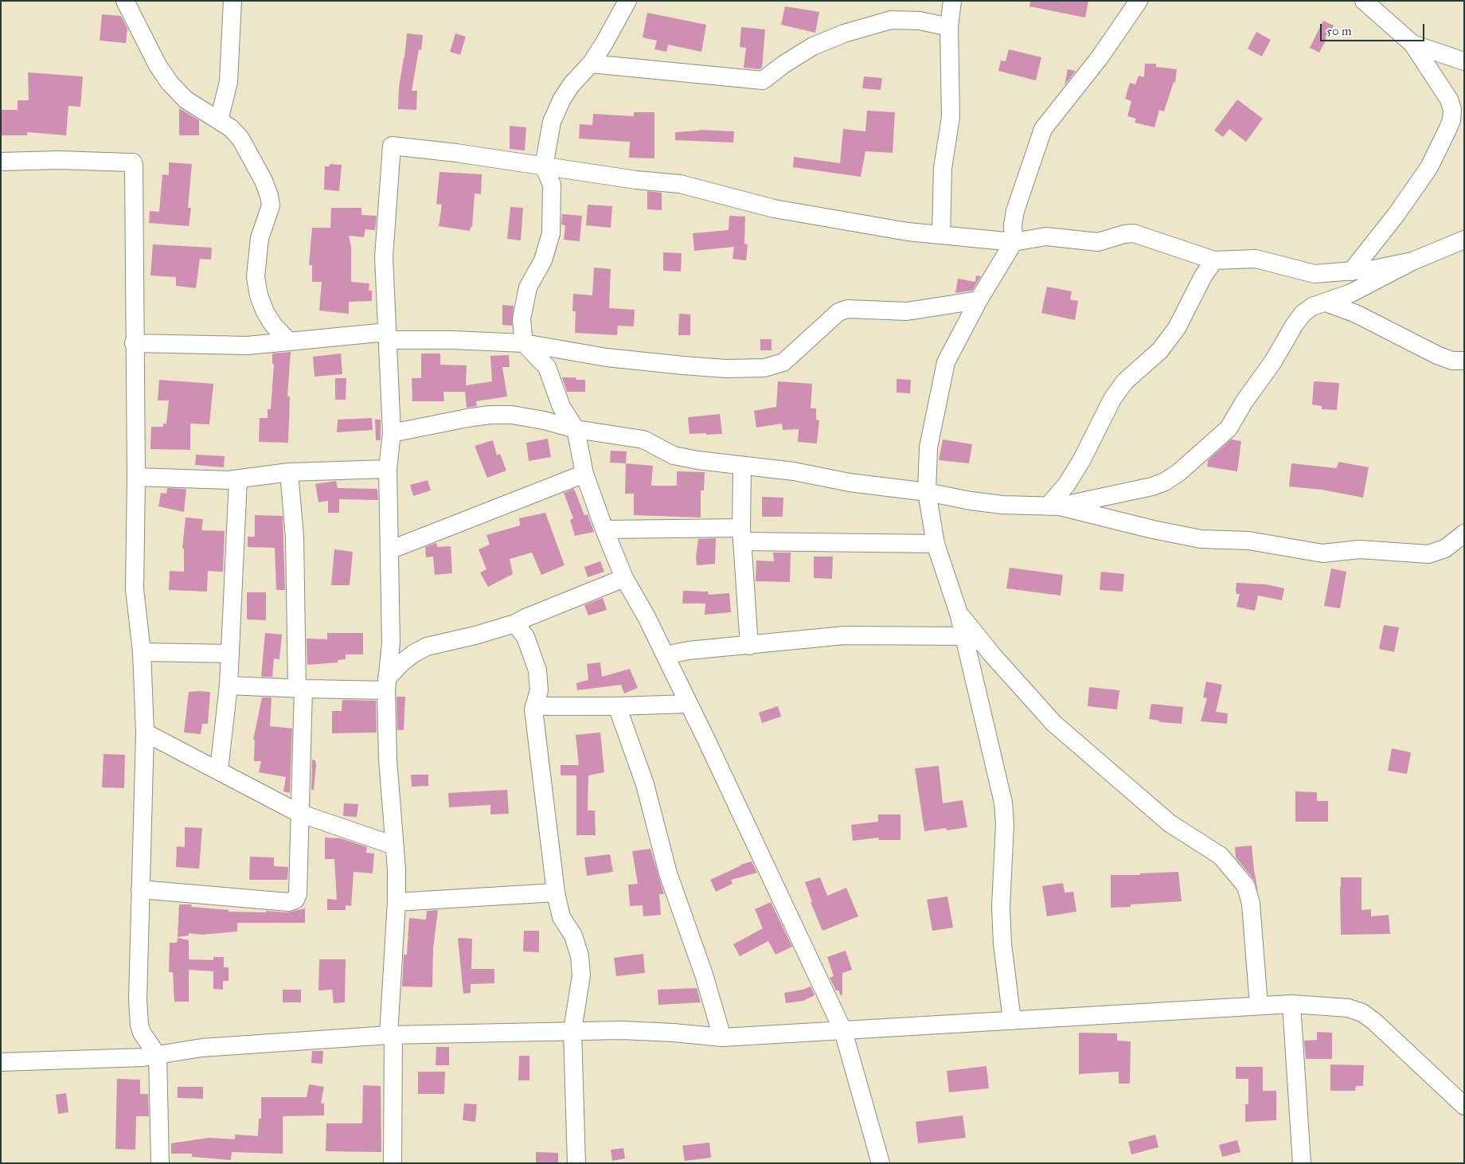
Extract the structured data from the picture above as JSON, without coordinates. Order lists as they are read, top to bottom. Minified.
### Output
{"scale_bar":"50 m"}
